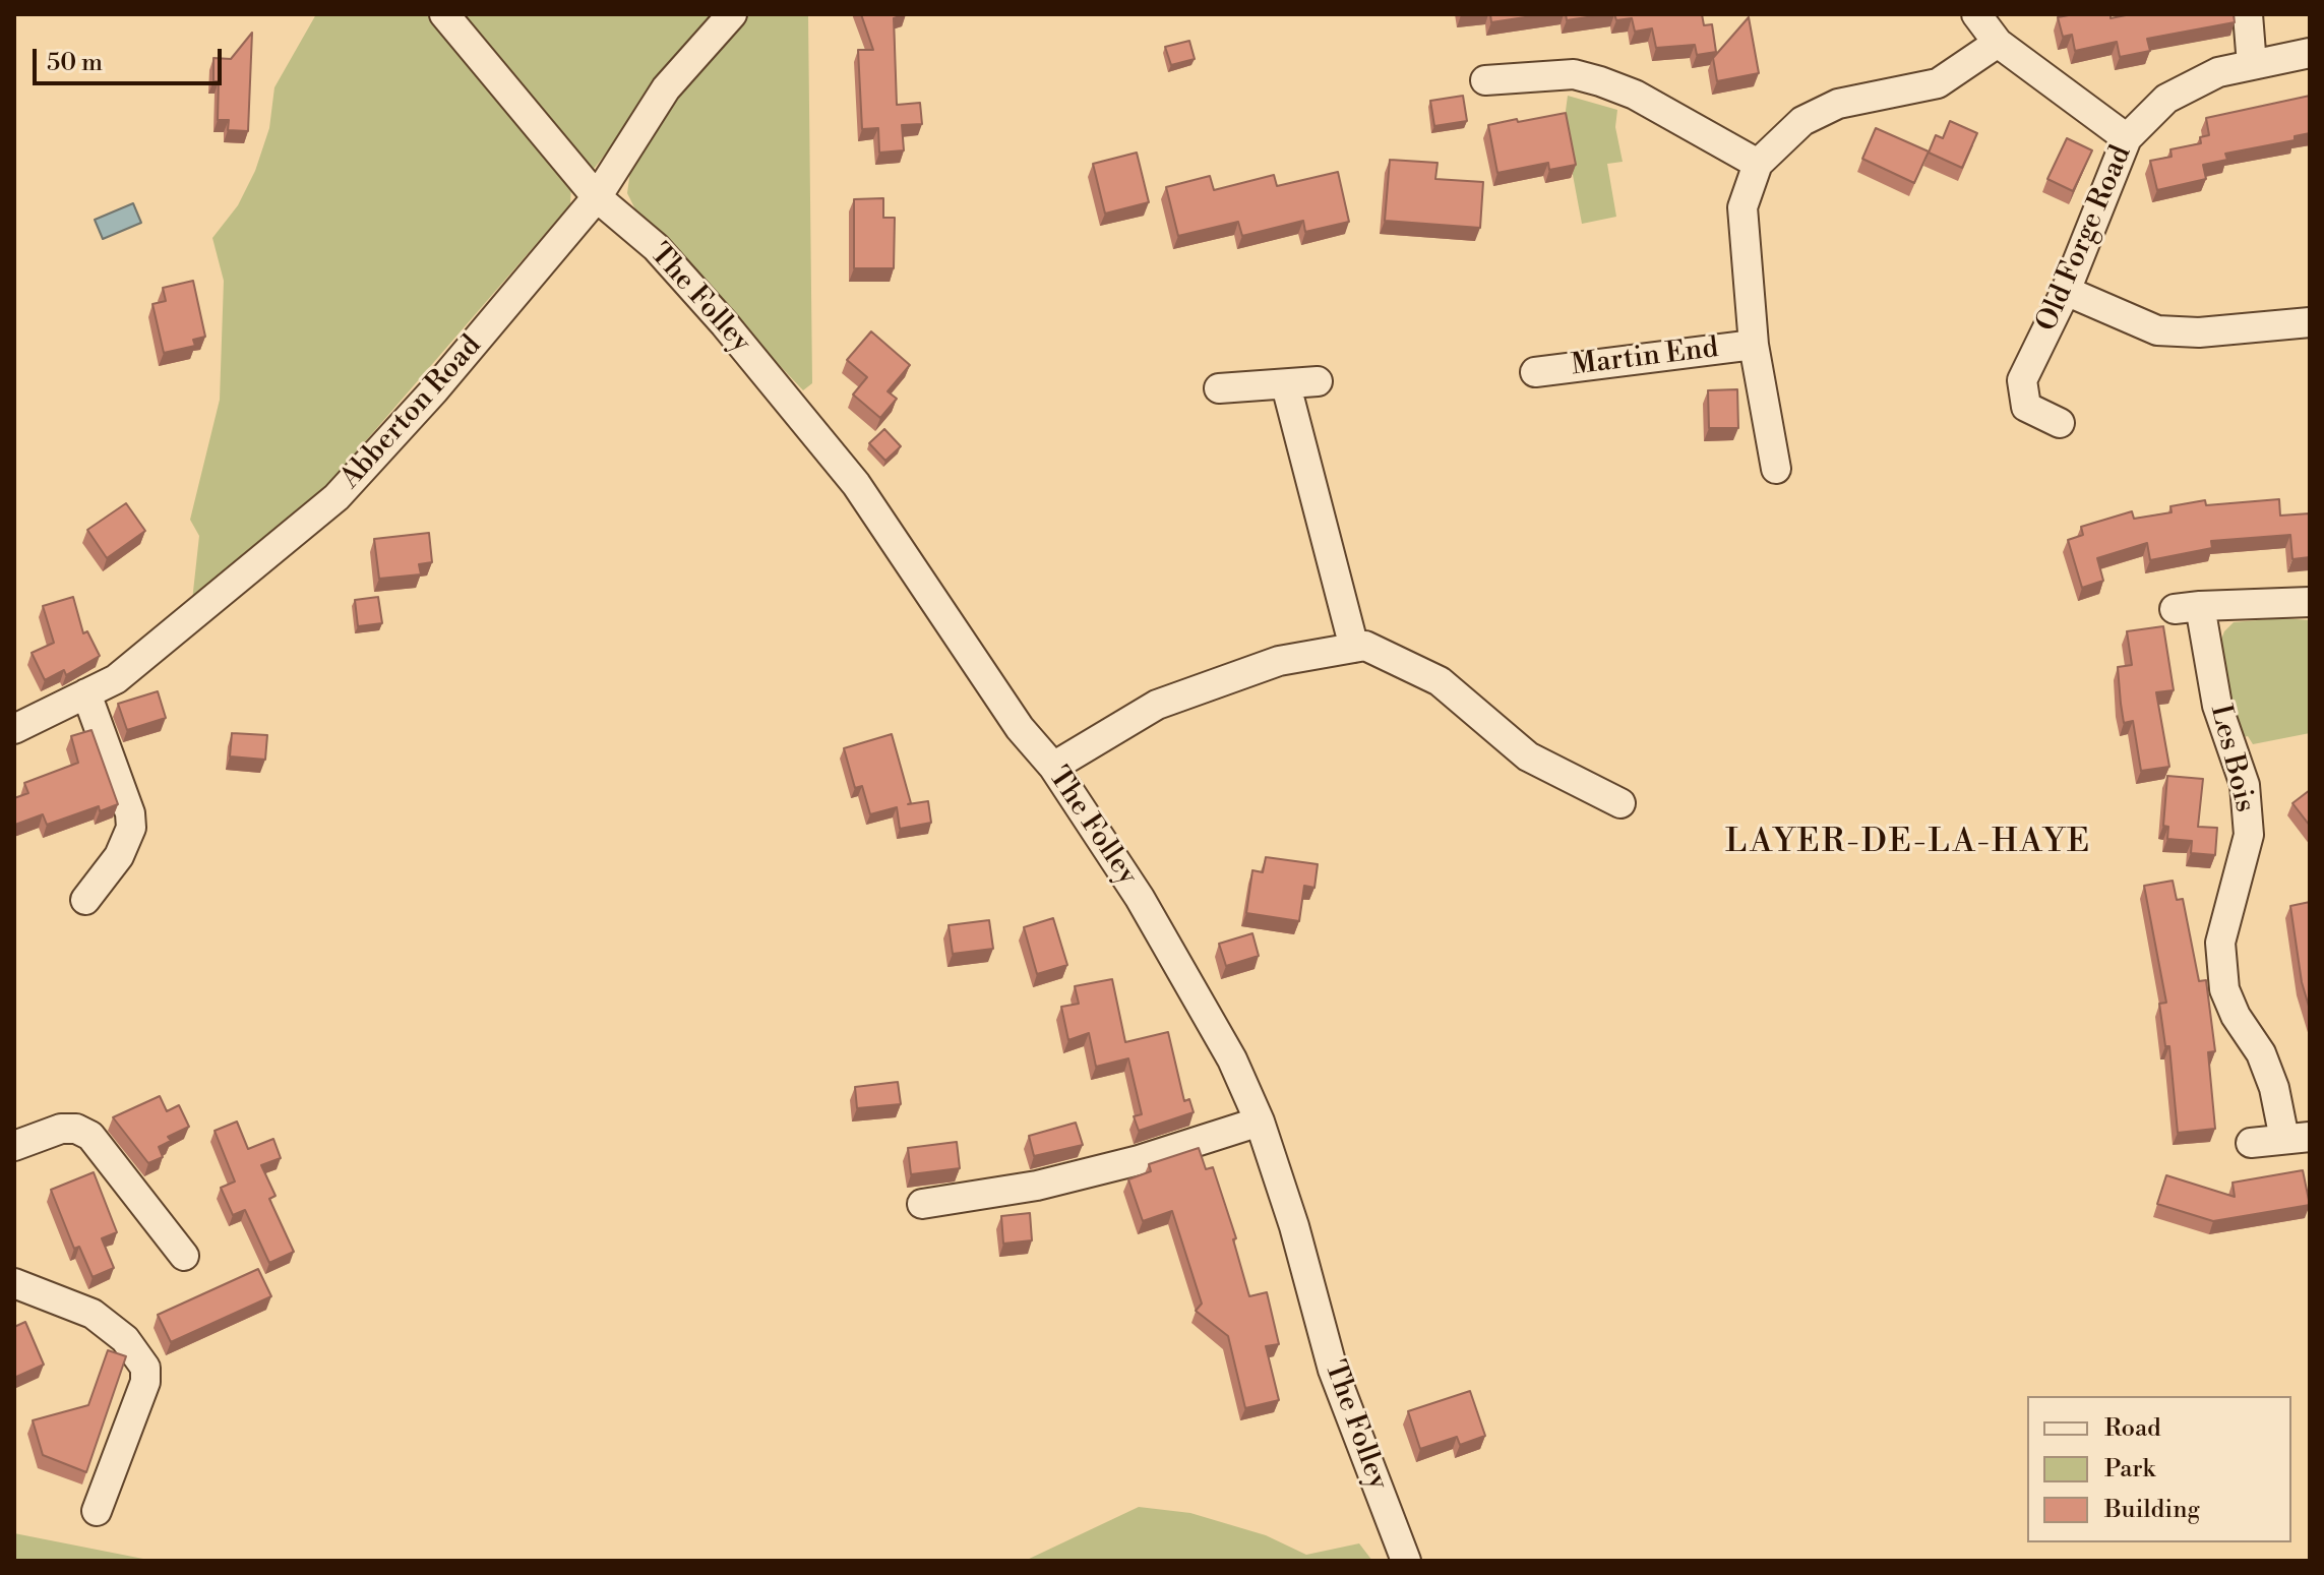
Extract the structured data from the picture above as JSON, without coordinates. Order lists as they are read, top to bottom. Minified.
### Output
{"streets":{"street":["Old Forge Road","The Folley","Martin End","Abberton Road","Les Bois"]},"crossings":[["The Folley","Abberton Road"]],"districts":["LAYER-DE-LA-HAYE"],"legend":["Road","Park","Building"],"scale_bar":"50 m"}
